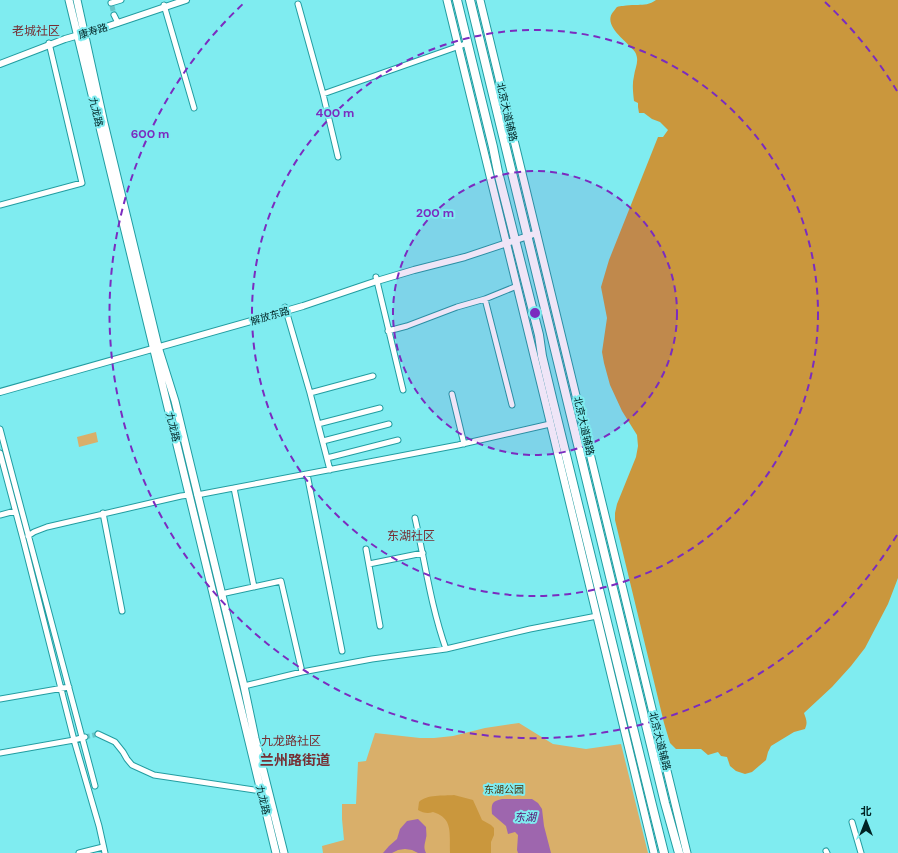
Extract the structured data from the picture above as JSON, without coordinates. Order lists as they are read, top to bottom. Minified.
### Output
{"streets":{"main road":["九龙路","北京大道辅路"],"street":["康寿路","解放东路"]},"crossings":[["康寿路","九龙路"],["九龙路","解放东路"],["北京大道辅路","解放东路"]],"districts":["老城社区","东湖社区","九龙路社区","兰州路街道"],"water":["东湖"],"parks":["东湖公园"],"north":"top","rings":["400 m","600 m","200 m"]}
